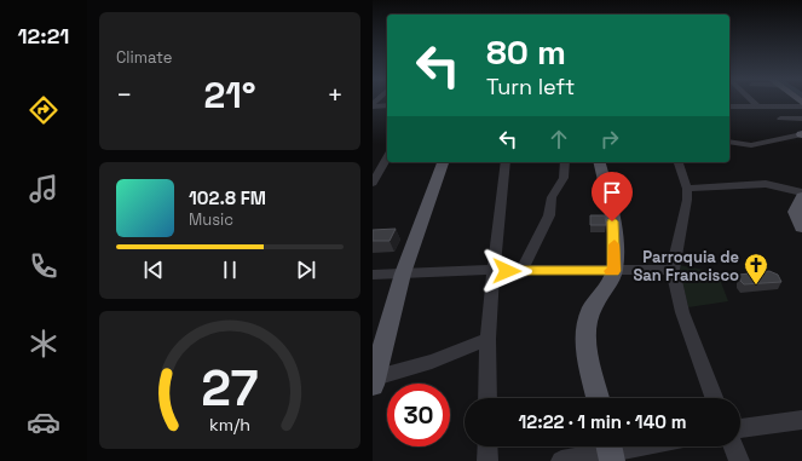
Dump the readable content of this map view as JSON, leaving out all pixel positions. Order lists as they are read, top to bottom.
{
  "places": {
    "church": ["Parroquia de San Francisco"]
  },
  "page": {
    "tabs": "12:21",
    "tile": "Climate",
    "turn": ["80 m", "Turn left"],
    "heat": ["−", "21°", "+"],
    "song": ["102.8 FM", "Music"],
    "limit": "30",
    "trip": "12:22 · 1 min · 140 m",
    "gauge": ["27", "km/h"]
  }
}
